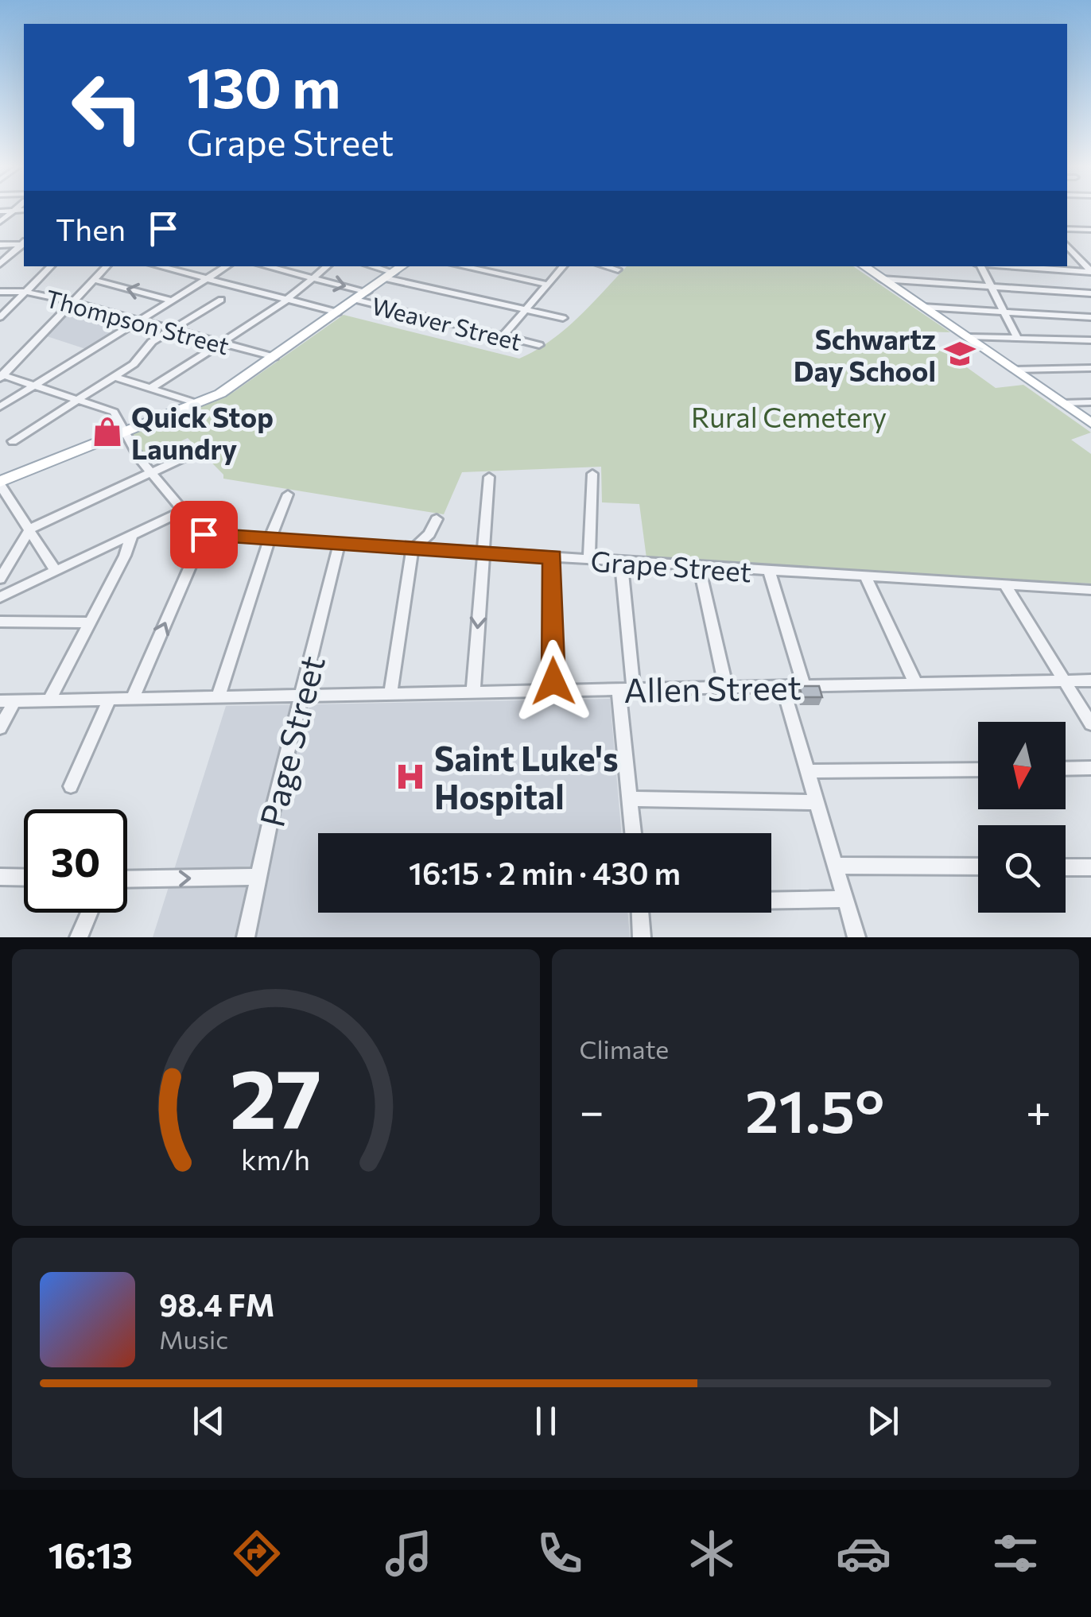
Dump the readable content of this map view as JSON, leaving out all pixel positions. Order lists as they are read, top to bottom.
{
  "streets": {
    "street": [
      "Thompson Street",
      "Weaver Street",
      "Grape Street",
      "Allen Street",
      "Page Street"
    ]
  },
  "crossings": [
    ["Grape Street", "Page Street"],
    ["Allen Street", "Page Street"]
  ],
  "parks": ["Rural Cemetery"],
  "places": {
    "school or university": ["Schwartz Day School"],
    "shop": ["Quick Stop Laundry"],
    "hospital": ["Saint Luke's Hospital"]
  },
  "north": "bottom",
  "page": {
    "turn": ["130 m", "Grape Street"],
    "then": "Then",
    "limit": "30",
    "trip": "16:15 · 2 min · 430 m",
    "tile": "Climate",
    "heat": ["−", "21.5°", "+"],
    "song": ["98.4 FM", "Music"],
    "tabs": "16:13",
    "gauge": ["27", "km/h"]
  }
}
